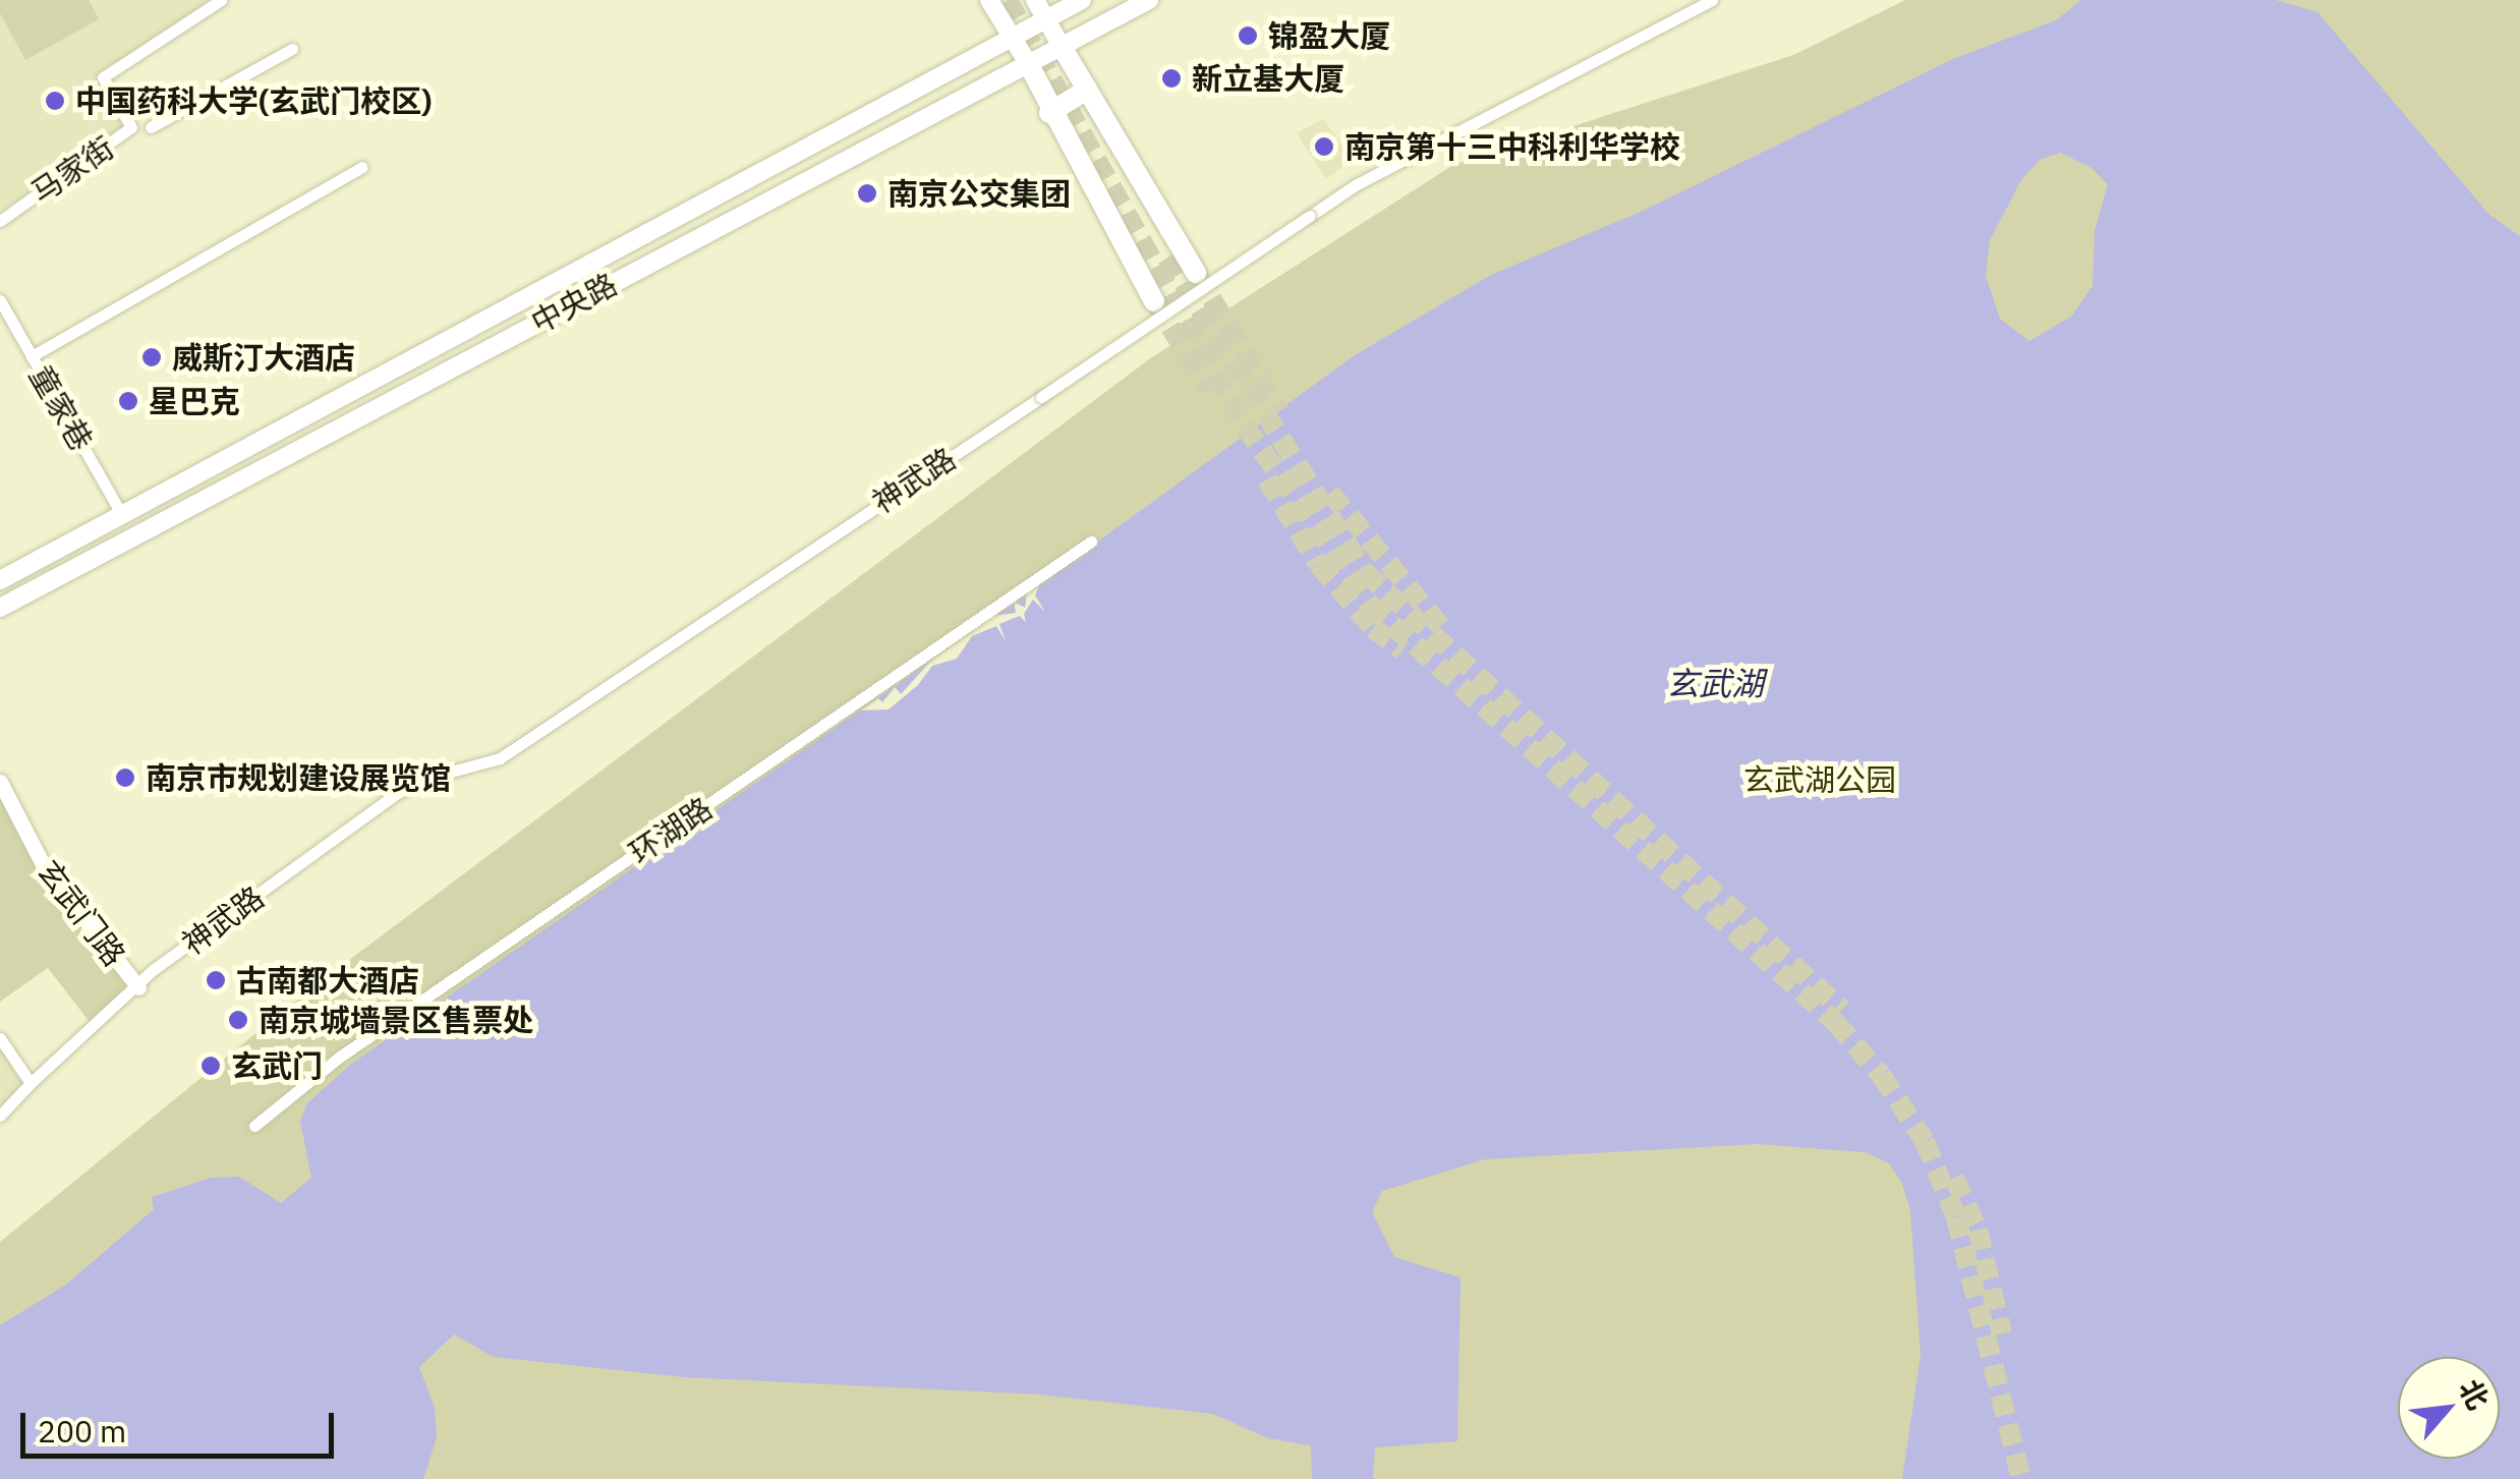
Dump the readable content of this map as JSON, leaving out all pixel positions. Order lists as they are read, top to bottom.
{
  "streets": {
    "main road": ["中央路"],
    "street": [
      "马家街",
      "童家巷",
      "神武路",
      "环湖路",
      "玄武门路"
    ]
  },
  "crossings": [
    ["中央路", "童家巷"],
    ["神武路", "玄武门路"]
  ],
  "water": ["玄武湖"],
  "parks": ["玄武湖公园"],
  "places": [
    "锦盈大厦",
    "新立基大厦",
    "中国药科大学(玄武门校区)",
    "南京第十三中科利华学校",
    "南京公交集团",
    "威斯汀大酒店",
    "星巴克",
    "南京市规划建设展览馆",
    "古南都大酒店",
    "南京城墙景区售票处",
    "玄武门"
  ],
  "scale_bar": "200 m",
  "north": "top right"
}
